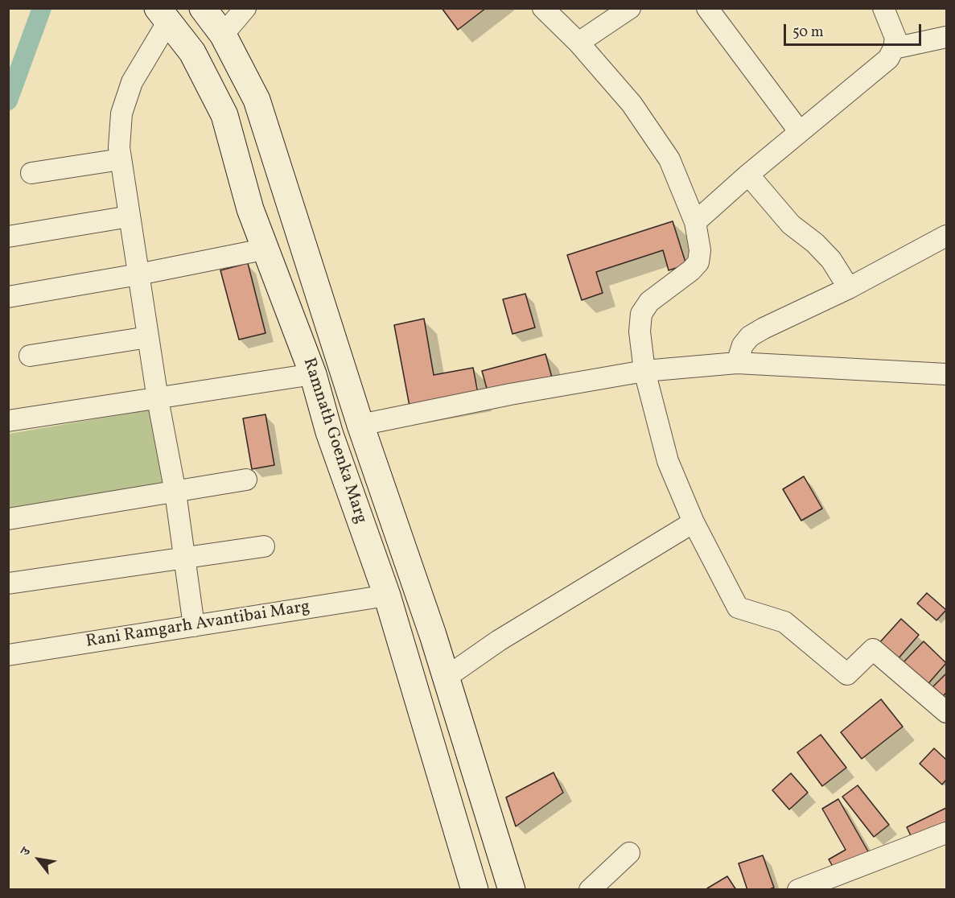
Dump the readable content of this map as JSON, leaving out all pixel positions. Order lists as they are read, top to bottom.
{
  "streets": {
    "street": ["Ramnath Goenka Marg", "Rani Ramgarh Avantibai Marg"]
  },
  "crossings": [
    ["Ramnath Goenka Marg", "Rani Ramgarh Avantibai Marg"]
  ],
  "scale_bar": "50 m",
  "north": "top left"
}
